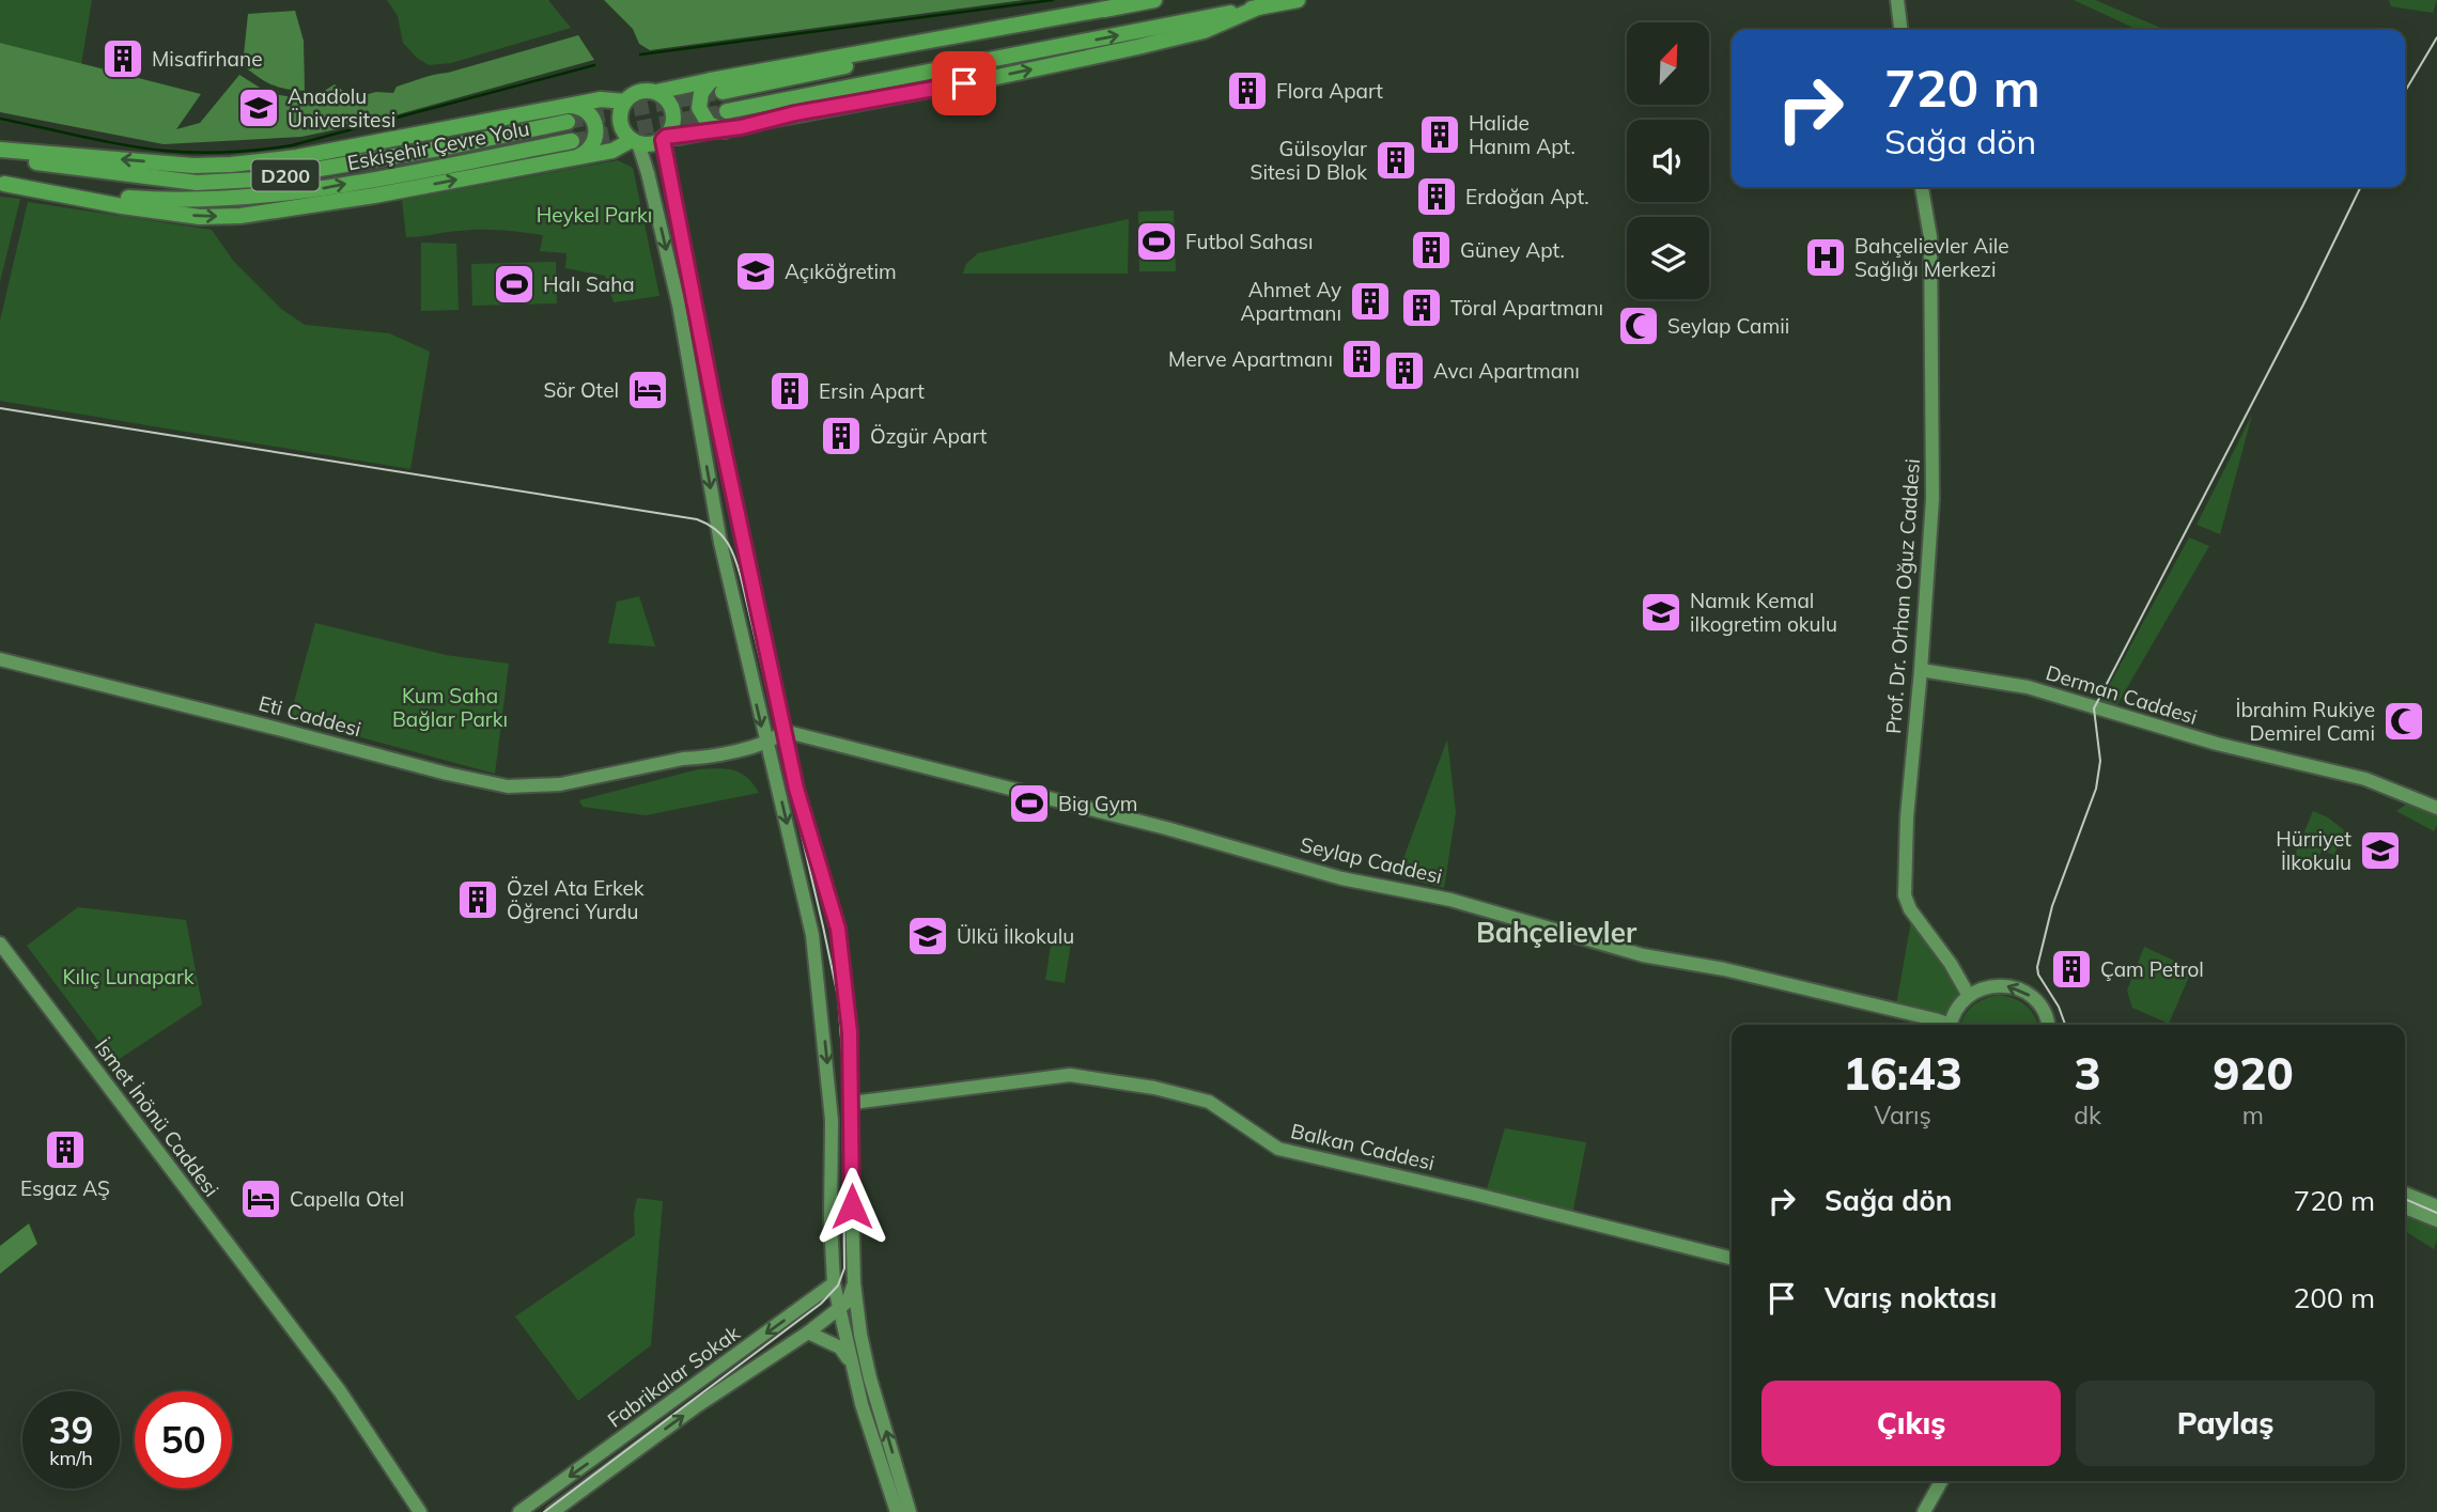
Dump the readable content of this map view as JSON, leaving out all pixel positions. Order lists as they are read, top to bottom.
{
  "streets": {
    "highway": ["Eskişehir Çevre Yolu", "D200"],
    "main road": [
      "Prof. Dr. Orhan Oğuz Caddesi",
      "Derman Caddesi",
      "Eti Caddesi",
      "Seylap Caddesi",
      "İsmet İnönü Caddesi",
      "Balkan Caddesi",
      "Fabrikalar Sokak"
    ]
  },
  "crossings": [
    ["Prof. Dr. Orhan Oğuz Caddesi", "Derman Caddesi"],
    ["Eti Caddesi", "Seylap Caddesi"]
  ],
  "districts": ["Bahçelievler"],
  "parks": ["Heykel Parkı", "Kum Saha Bağlar Parkı", "Kılıç Lunapark"],
  "places": {
    "building": [
      "Misafirhane",
      "Flora Apart",
      "Halide Hanım Apt.",
      "Gülsoylar Sitesi D Blok",
      "Erdoğan Apt.",
      "Güney Apt.",
      "Ahmet Ay Apartmanı",
      "Töral Apartmanı",
      "Merve Apartmanı",
      "Avcı Apartmanı",
      "Ersin Apart",
      "Özgür Apart",
      "Özel Ata Erkek Öğrenci Yurdu",
      "Çam Petrol",
      "Esgaz AŞ"
    ],
    "school or university": [
      "Anadolu Üniversitesi",
      "Açıköğretim",
      "Namık Kemal ilkogretim okulu",
      "Hürriyet İlkokulu",
      "Ülkü İlkokulu"
    ],
    "sports": ["Futbol Sahası", "Halı Saha", "Big Gym"],
    "hospital": ["Bahçelievler Aile Sağlığı Merkezi"],
    "mosque": ["Seylap Camii", "İbrahim Rukiye Demirel Cami"],
    "hotel": ["Sör Otel", "Capella Otel"]
  },
  "north": "top right",
  "page": {
    "turn": ["720 m", "Sağa dön"],
    "eta": [
      "16:43",
      "Varış",
      "3",
      "dk",
      "920",
      "m"
    ],
    "list": [
      {
        "name": "Sağa dön",
        "value": "720 m"
      },
      {
        "name": "Varış noktası",
        "value": "200 m"
      }
    ],
    "buttons": ["Çıkış", "Paylaş"],
    "speed": "39 km/h",
    "limit": "50"
  }
}
